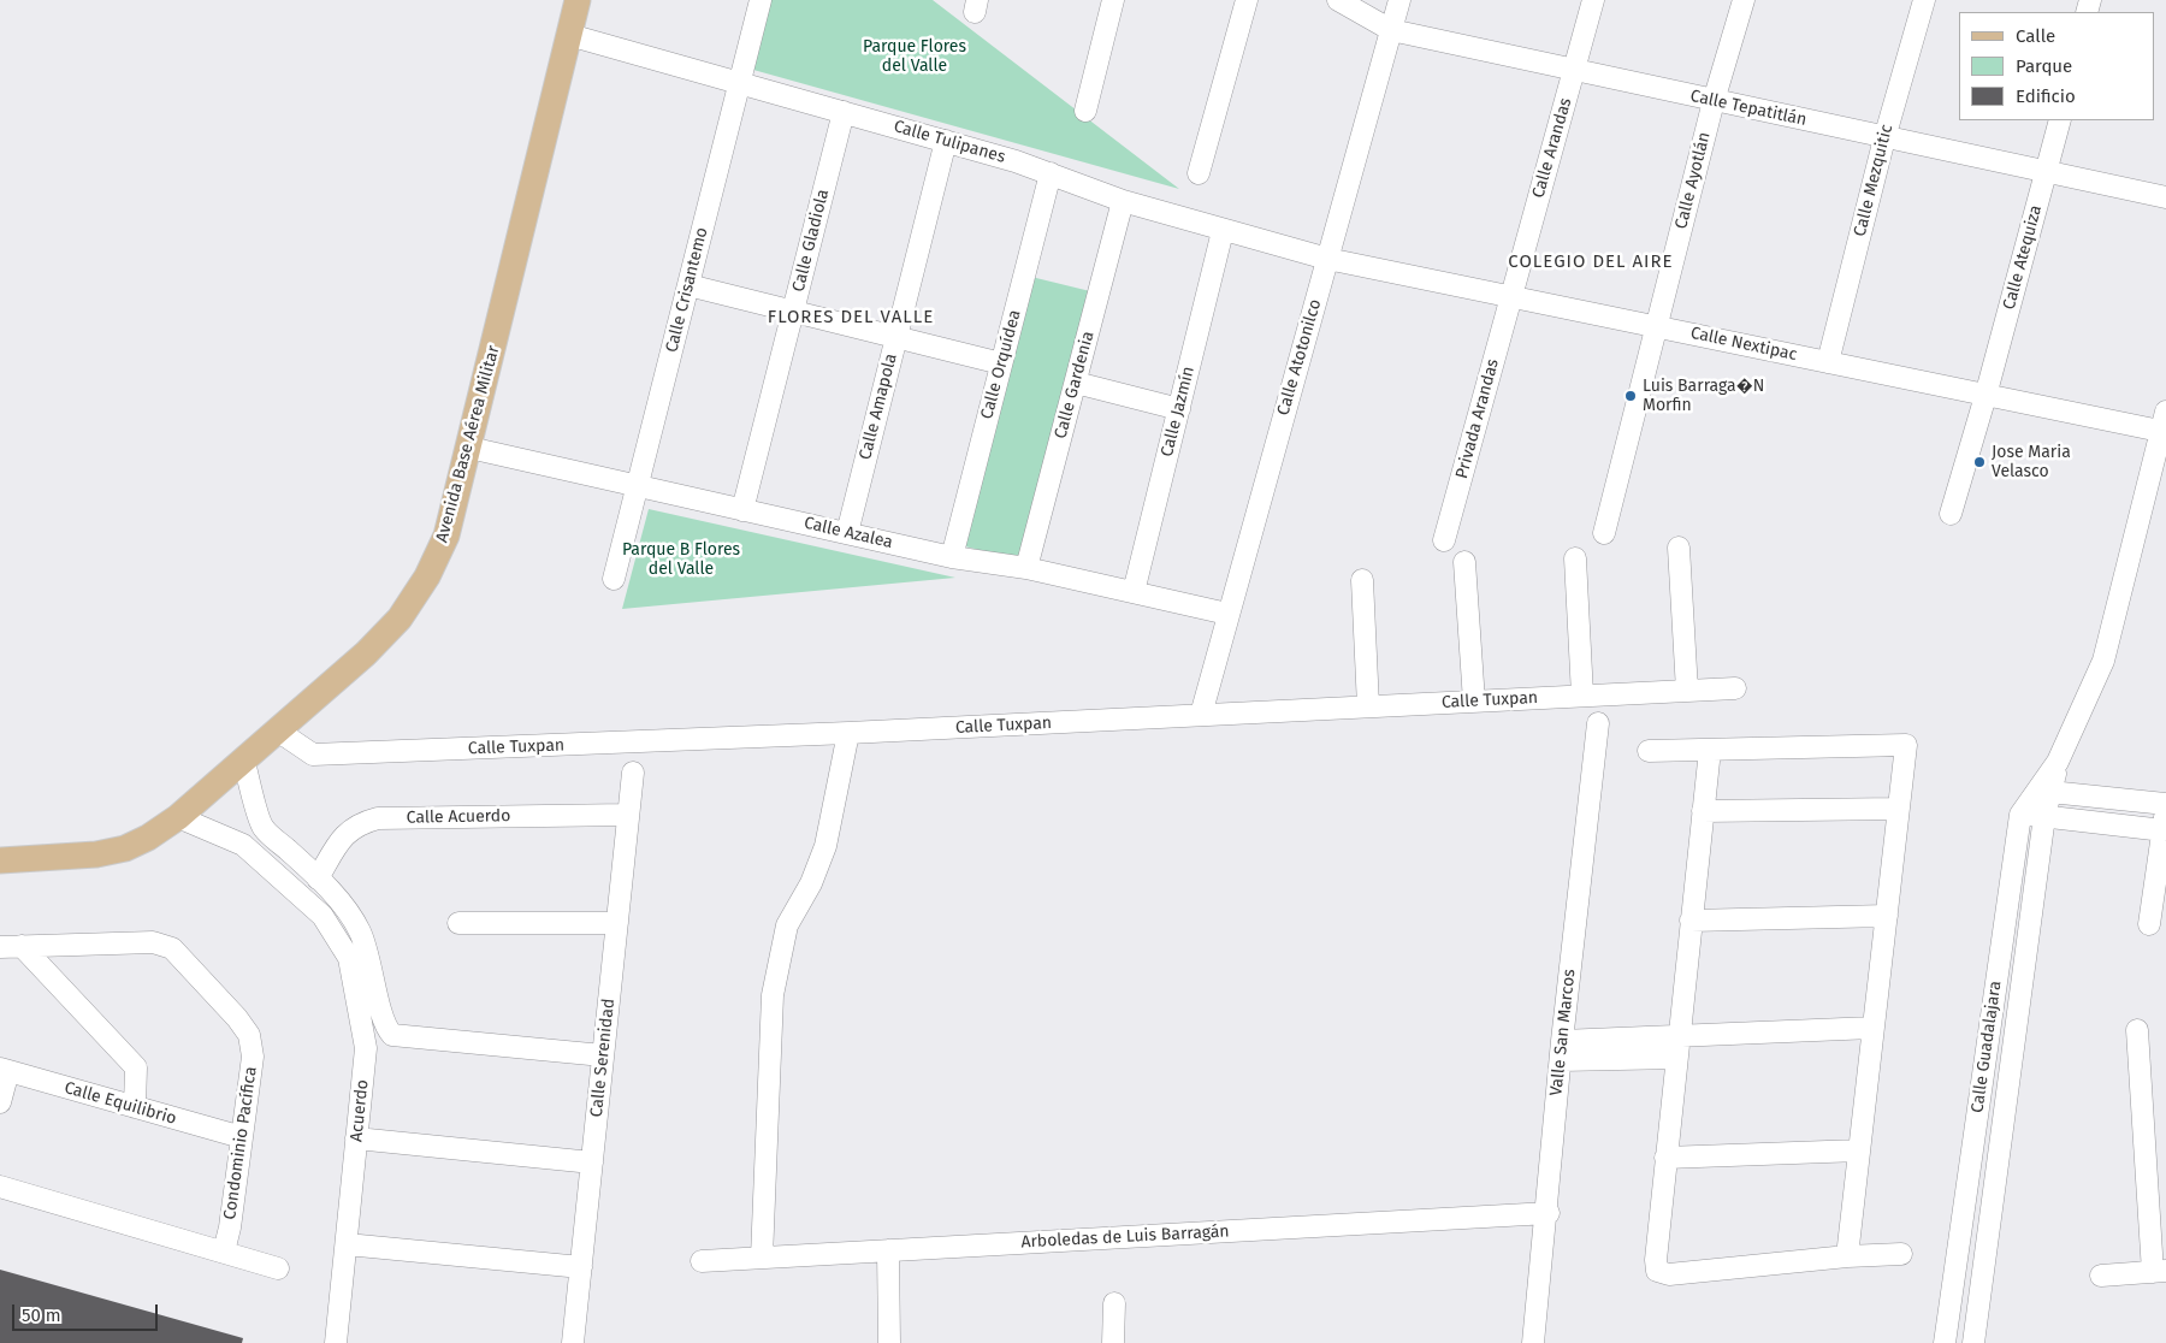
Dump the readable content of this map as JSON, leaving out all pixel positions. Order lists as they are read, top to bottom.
{
  "streets": {
    "main road": ["Avenida Base Aérea Militar"],
    "street": [
      "Calle Tepatitlán",
      "Calle Tulipanes",
      "Calle Arandas",
      "Calle Ayotlán",
      "Calle Mezquitic",
      "Calle Gladiola",
      "Calle Atequiza",
      "Calle Crisantemo",
      "Calle Nextipac",
      "Calle Atotonilco",
      "Calle Orquídea",
      "Calle Gardenia",
      "Calle Amapola",
      "Calle Jazmín",
      "Privada Arandas",
      "Calle Azalea",
      "Calle Tuxpan",
      "Calle Acuerdo",
      "Valle San Marcos",
      "Calle Guadalajara",
      "Calle Serenidad",
      "Calle Equilibrio",
      "Acuerdo",
      "Condominio Pacífica",
      "Arboledas de Luis Barragán"
    ]
  },
  "crossings": [
    ["Calle Tepatitlán", "Calle Arandas"],
    ["Calle Tepatitlán", "Calle Ayotlán"],
    ["Calle Tepatitlán", "Calle Mezquitic"],
    ["Calle Tepatitlán", "Calle Atequiza"],
    ["Calle Tepatitlán", "Calle Atotonilco"],
    ["Calle Tulipanes", "Calle Gladiola"],
    ["Calle Tulipanes", "Calle Crisantemo"],
    ["Calle Tulipanes", "Calle Nextipac"],
    ["Calle Tulipanes", "Calle Atotonilco"],
    ["Calle Tulipanes", "Calle Orquídea"],
    ["Calle Tulipanes", "Calle Gardenia"],
    ["Calle Tulipanes", "Calle Amapola"],
    ["Calle Tulipanes", "Calle Jazmín"],
    ["Calle Tulipanes", "Avenida Base Aérea Militar"],
    ["Calle Arandas", "Calle Nextipac"],
    ["Calle Arandas", "Privada Arandas"],
    ["Calle Ayotlán", "Calle Nextipac"],
    ["Calle Mezquitic", "Calle Nextipac"],
    ["Calle Gladiola", "Calle Azalea"],
    ["Calle Atequiza", "Calle Nextipac"],
    ["Calle Crisantemo", "Calle Azalea"],
    ["Calle Nextipac", "Calle Atotonilco"],
    ["Calle Nextipac", "Privada Arandas"],
    ["Calle Nextipac", "Calle Guadalajara"],
    ["Calle Atotonilco", "Calle Azalea"],
    ["Calle Atotonilco", "Calle Tuxpan"],
    ["Calle Orquídea", "Calle Azalea"],
    ["Calle Gardenia", "Calle Azalea"],
    ["Calle Amapola", "Calle Azalea"],
    ["Calle Jazmín", "Calle Azalea"],
    ["Avenida Base Aérea Militar", "Calle Azalea"],
    ["Avenida Base Aérea Militar", "Calle Tuxpan"],
    ["Avenida Base Aérea Militar", "Acuerdo"],
    ["Calle Acuerdo", "Calle Serenidad"],
    ["Valle San Marcos", "Arboledas de Luis Barragán"],
    ["Calle Equilibrio", "Condominio Pacífica"]
  ],
  "districts": ["COLEGIO DEL AIRE", "FLORES DEL VALLE"],
  "parks": ["Parque Flores del Valle", "Parque B Flores del Valle"],
  "places": ["Luis Barraga�N Morfin", "Jose Maria Velasco"],
  "legend": ["Calle", "Parque", "Edificio"],
  "scale_bar": "50 m"
}
